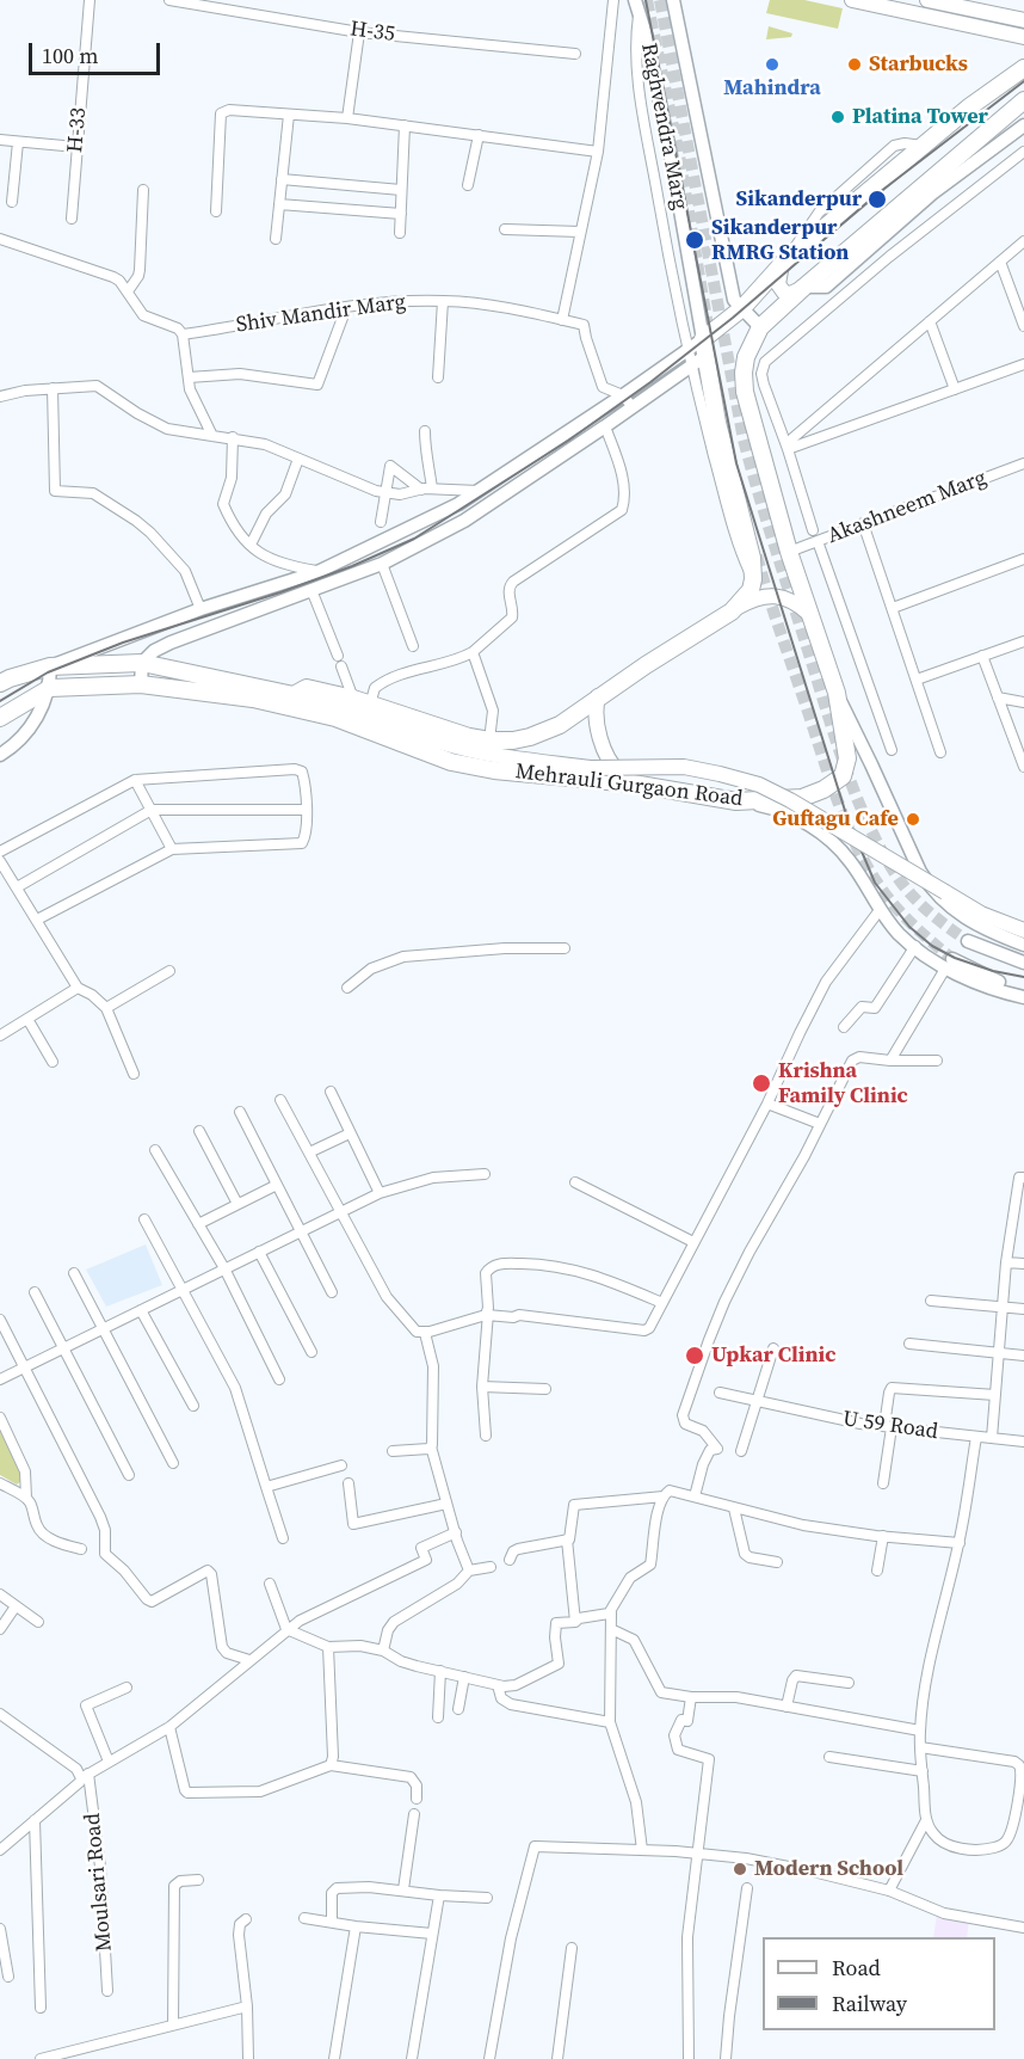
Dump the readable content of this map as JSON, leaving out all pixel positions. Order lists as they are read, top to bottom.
{
  "streets": {
    "highway": ["Mehrauli Gurgaon Road"],
    "street": [
      "H-35",
      "Raghvendra Marg",
      "H-33",
      "Shiv Mandir Marg",
      "Akashneem Marg",
      "U 59 Road",
      "Moulsari Road"
    ]
  },
  "crossings": [
    ["Raghvendra Marg", "Mehrauli Gurgaon Road"],
    ["Akashneem Marg", "Mehrauli Gurgaon Road"]
  ],
  "places": [
    "Mahindra",
    "Starbucks",
    "Platina Tower",
    "Sikanderpur",
    "Sikanderpur RMRG Station",
    "Guftagu Cafe",
    "Krishna Family Clinic",
    "Upkar Clinic",
    "Modern School"
  ],
  "legend": ["Road", "Railway"],
  "scale_bar": "100 m"
}
